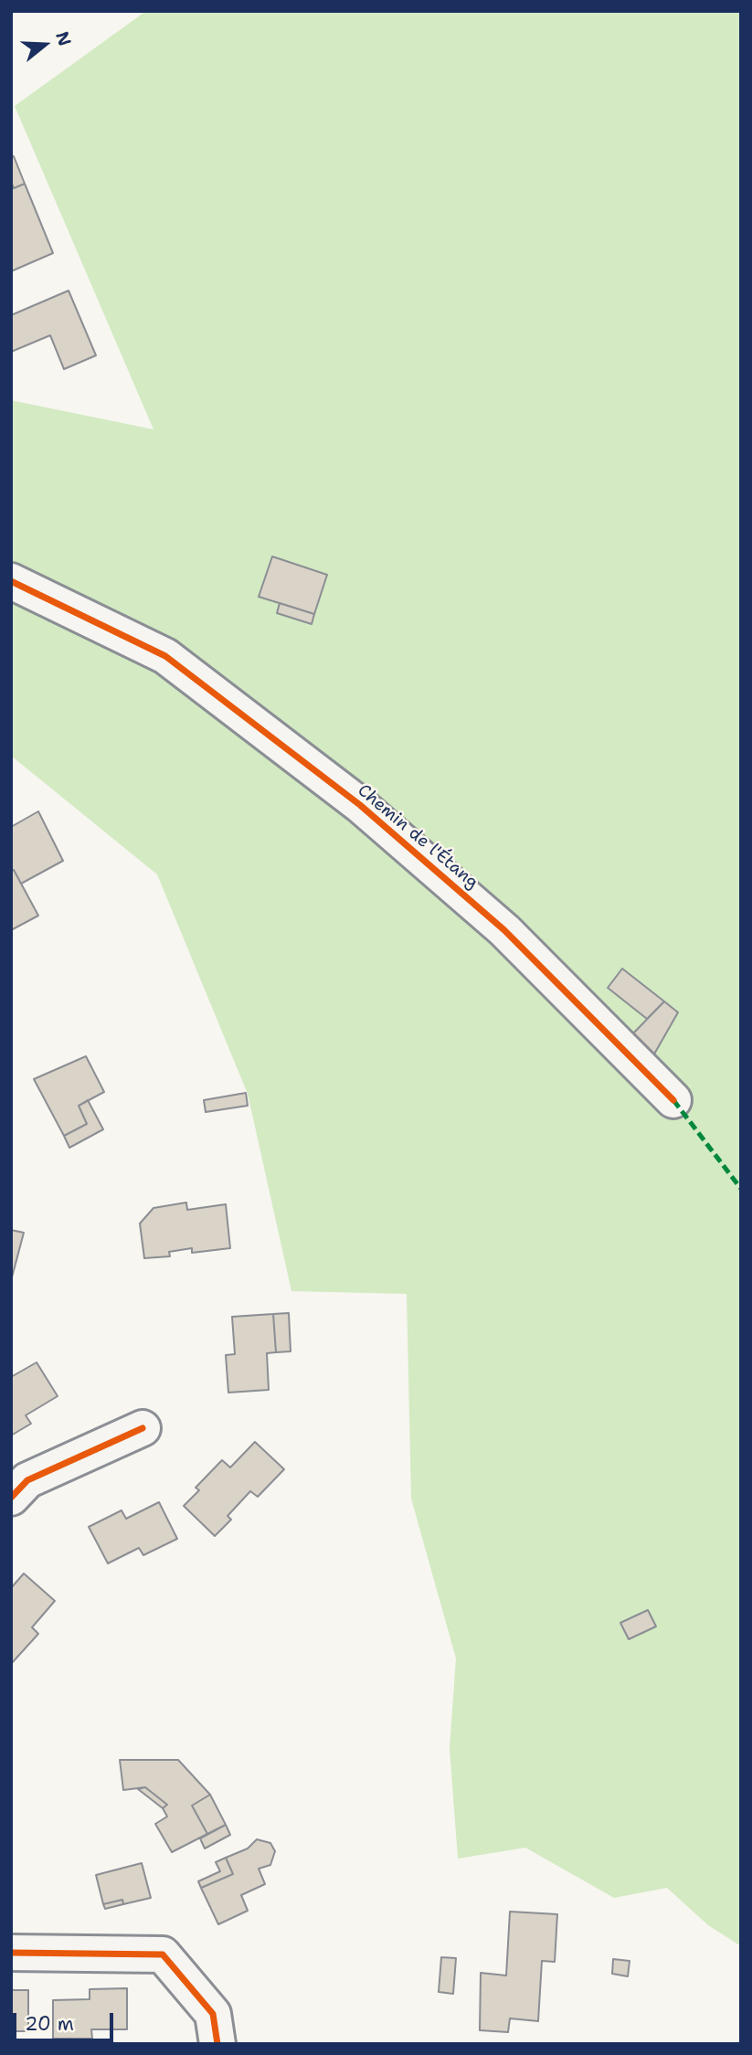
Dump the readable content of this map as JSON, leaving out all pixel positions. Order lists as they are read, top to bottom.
{
  "streets": {
    "street": ["Chemin de l'Étang"]
  },
  "scale_bar": "20 m",
  "north": "right"
}
